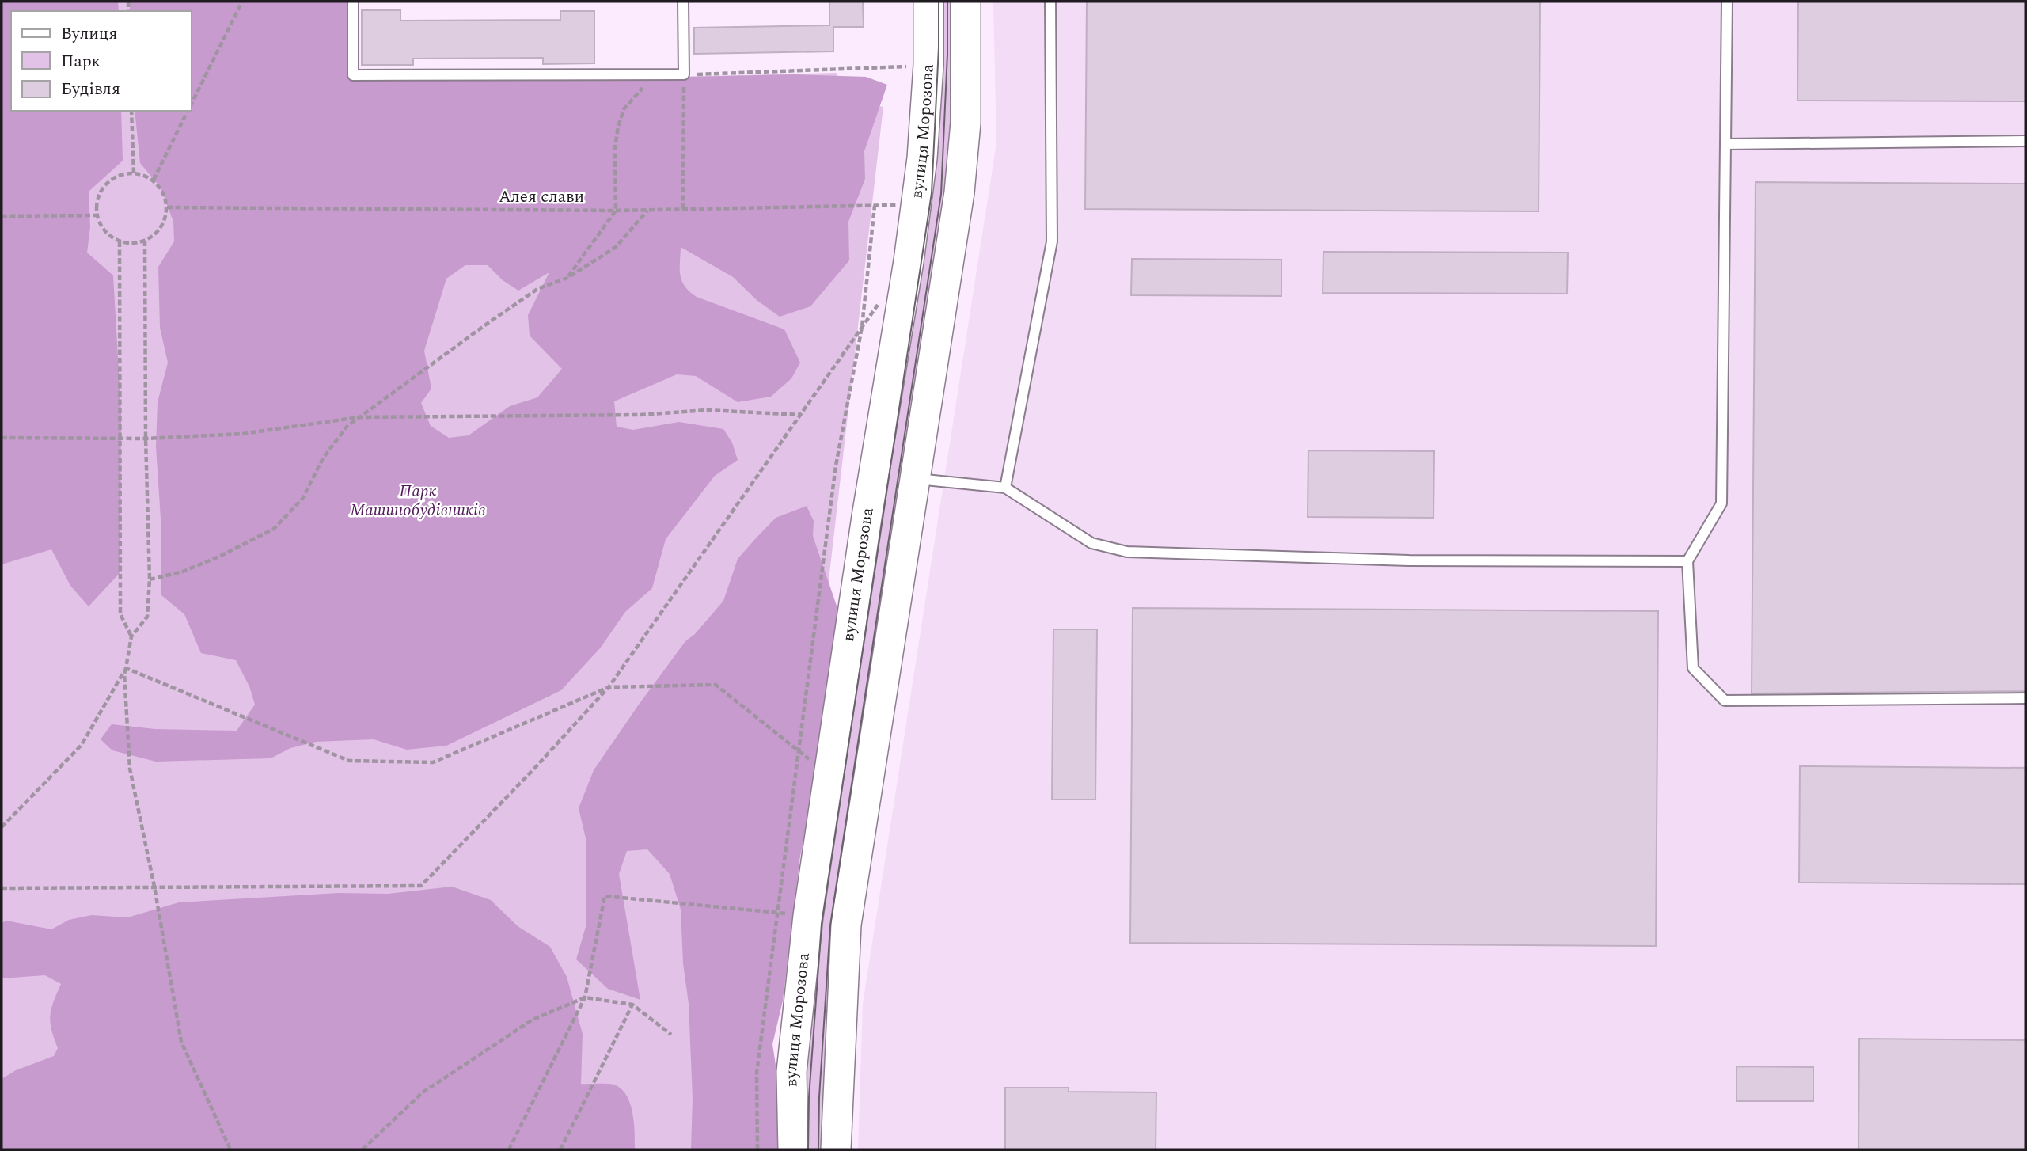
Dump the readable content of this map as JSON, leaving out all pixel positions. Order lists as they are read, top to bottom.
{
  "streets": {
    "main road": ["вулиця Морозова"],
    "path": ["Алея слави"]
  },
  "crossings": [
    ["вулиця Морозова", "Алея слави"]
  ],
  "parks": ["Парк Машинобудівників"],
  "legend": ["Вулиця", "Парк", "Будівля"]
}
